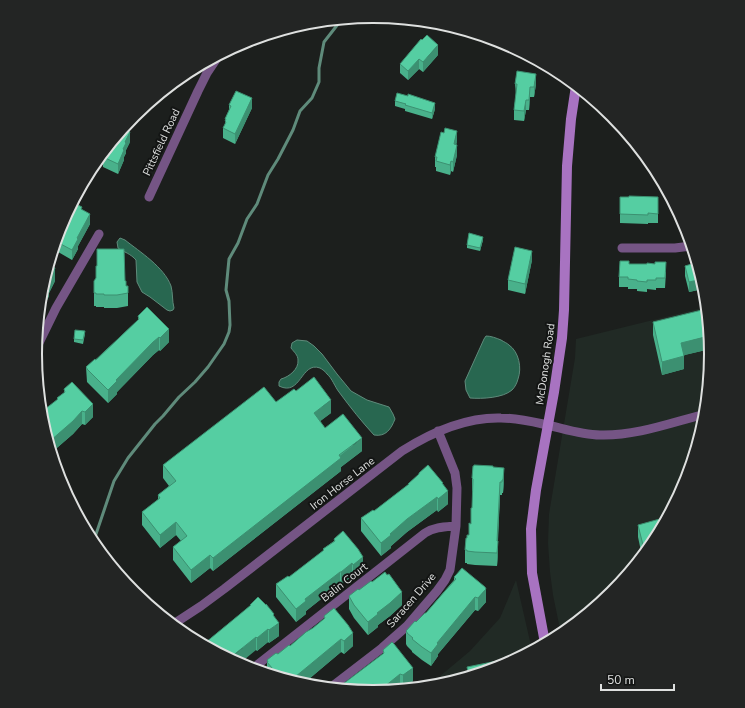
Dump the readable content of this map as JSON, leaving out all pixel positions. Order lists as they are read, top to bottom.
{
  "streets": {
    "main road": ["McDonogh Road"],
    "street": [
      "Pittsfield Road",
      "Iron Horse Lane",
      "Balin Court",
      "Saracen Drive"
    ]
  },
  "crossings": [
    ["McDonogh Road", "Iron Horse Lane"],
    ["Iron Horse Lane", "Saracen Drive"],
    ["Balin Court", "Saracen Drive"]
  ],
  "scale_bar": "50 m"
}
